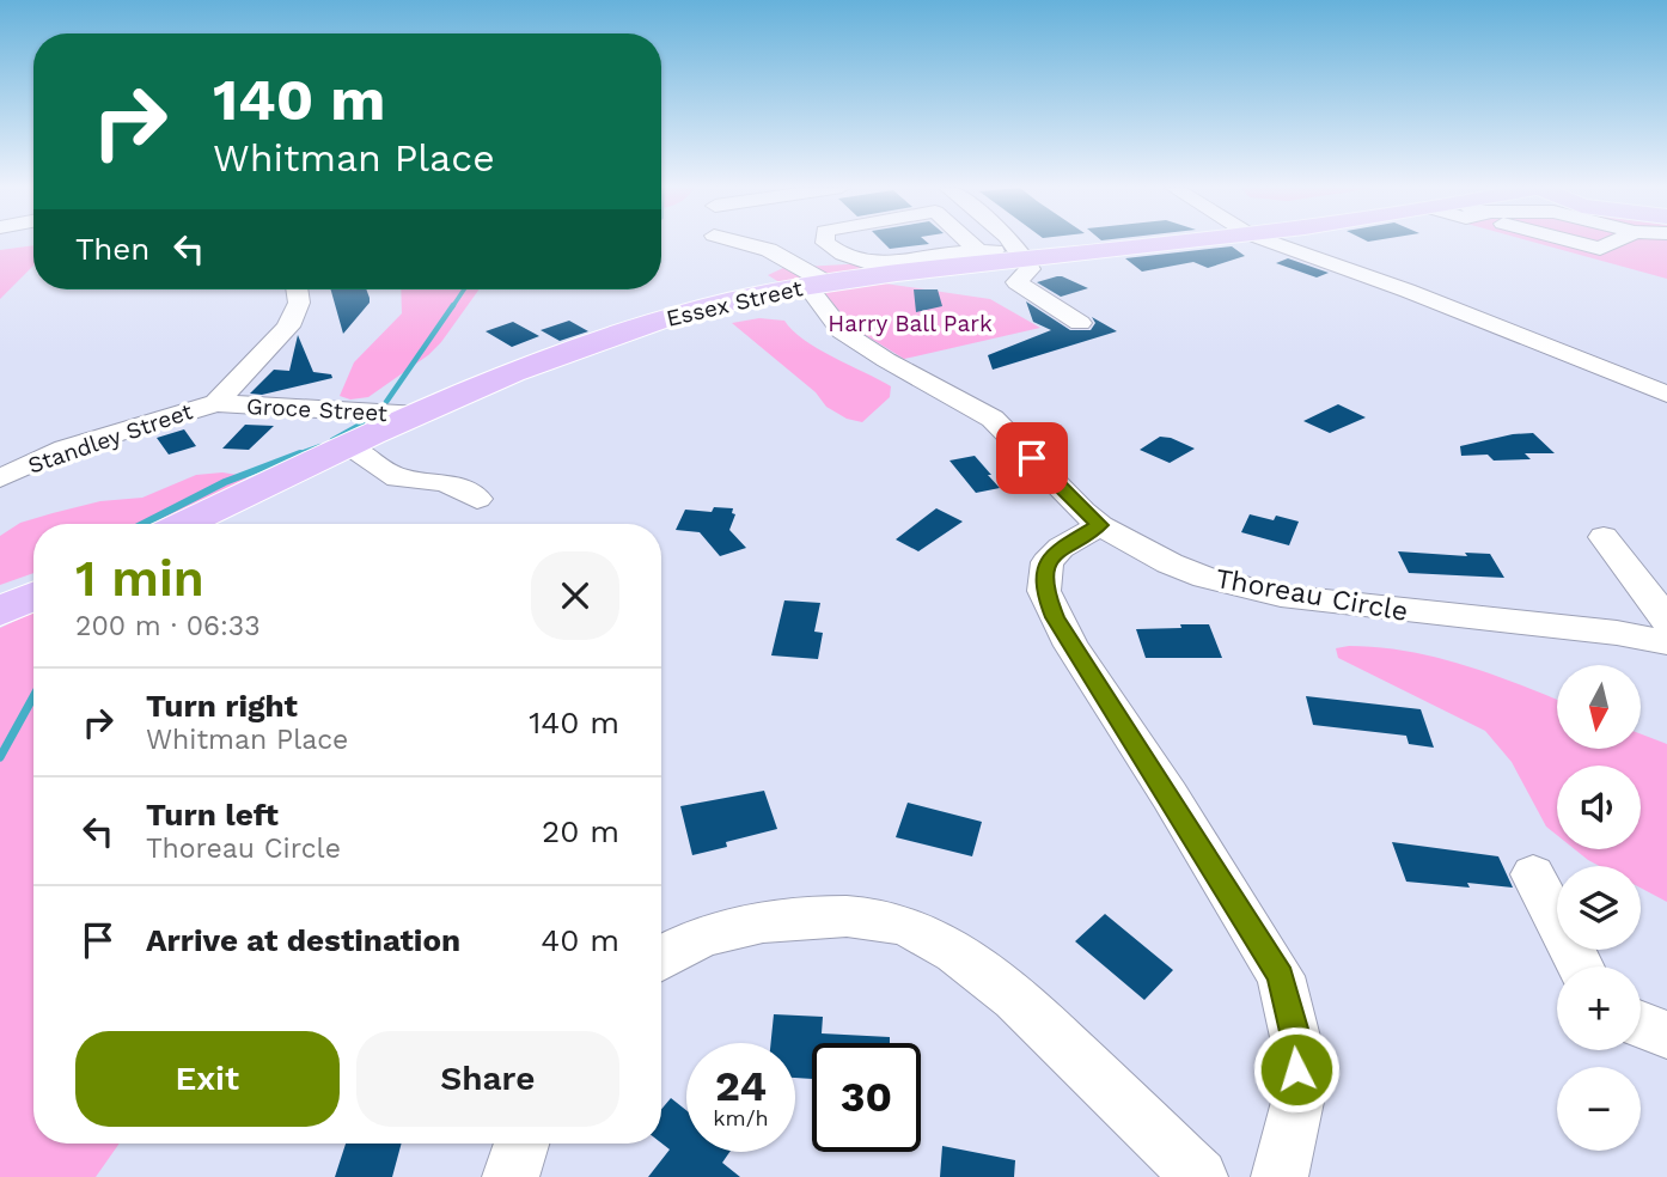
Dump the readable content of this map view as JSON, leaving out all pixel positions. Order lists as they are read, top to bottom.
{
  "streets": {
    "main road": ["Essex Street"],
    "street": ["Groce Street", "Standley Street", "Thoreau Circle"]
  },
  "crossings": [
    ["Essex Street", "Groce Street"],
    ["Essex Street", "Thoreau Circle"],
    ["Groce Street", "Standley Street"]
  ],
  "parks": ["Harry Ball Park"],
  "north": "bottom",
  "page": {
    "turn": ["140 m", "Whitman Place"],
    "then": "Then",
    "heading": ["1 min", "200 m · 06:33"],
    "map_buttons": ["+", "−"],
    "list": [
      {
        "name": "Turn right",
        "note": "Whitman Place",
        "value": "140 m"
      },
      {
        "name": "Turn left",
        "note": "Thoreau Circle",
        "value": "20 m"
      },
      {
        "name": "Arrive at destination",
        "value": "40 m"
      }
    ],
    "buttons": ["Exit", "Share"],
    "speed": "24 km/h",
    "limit": "30"
  }
}
